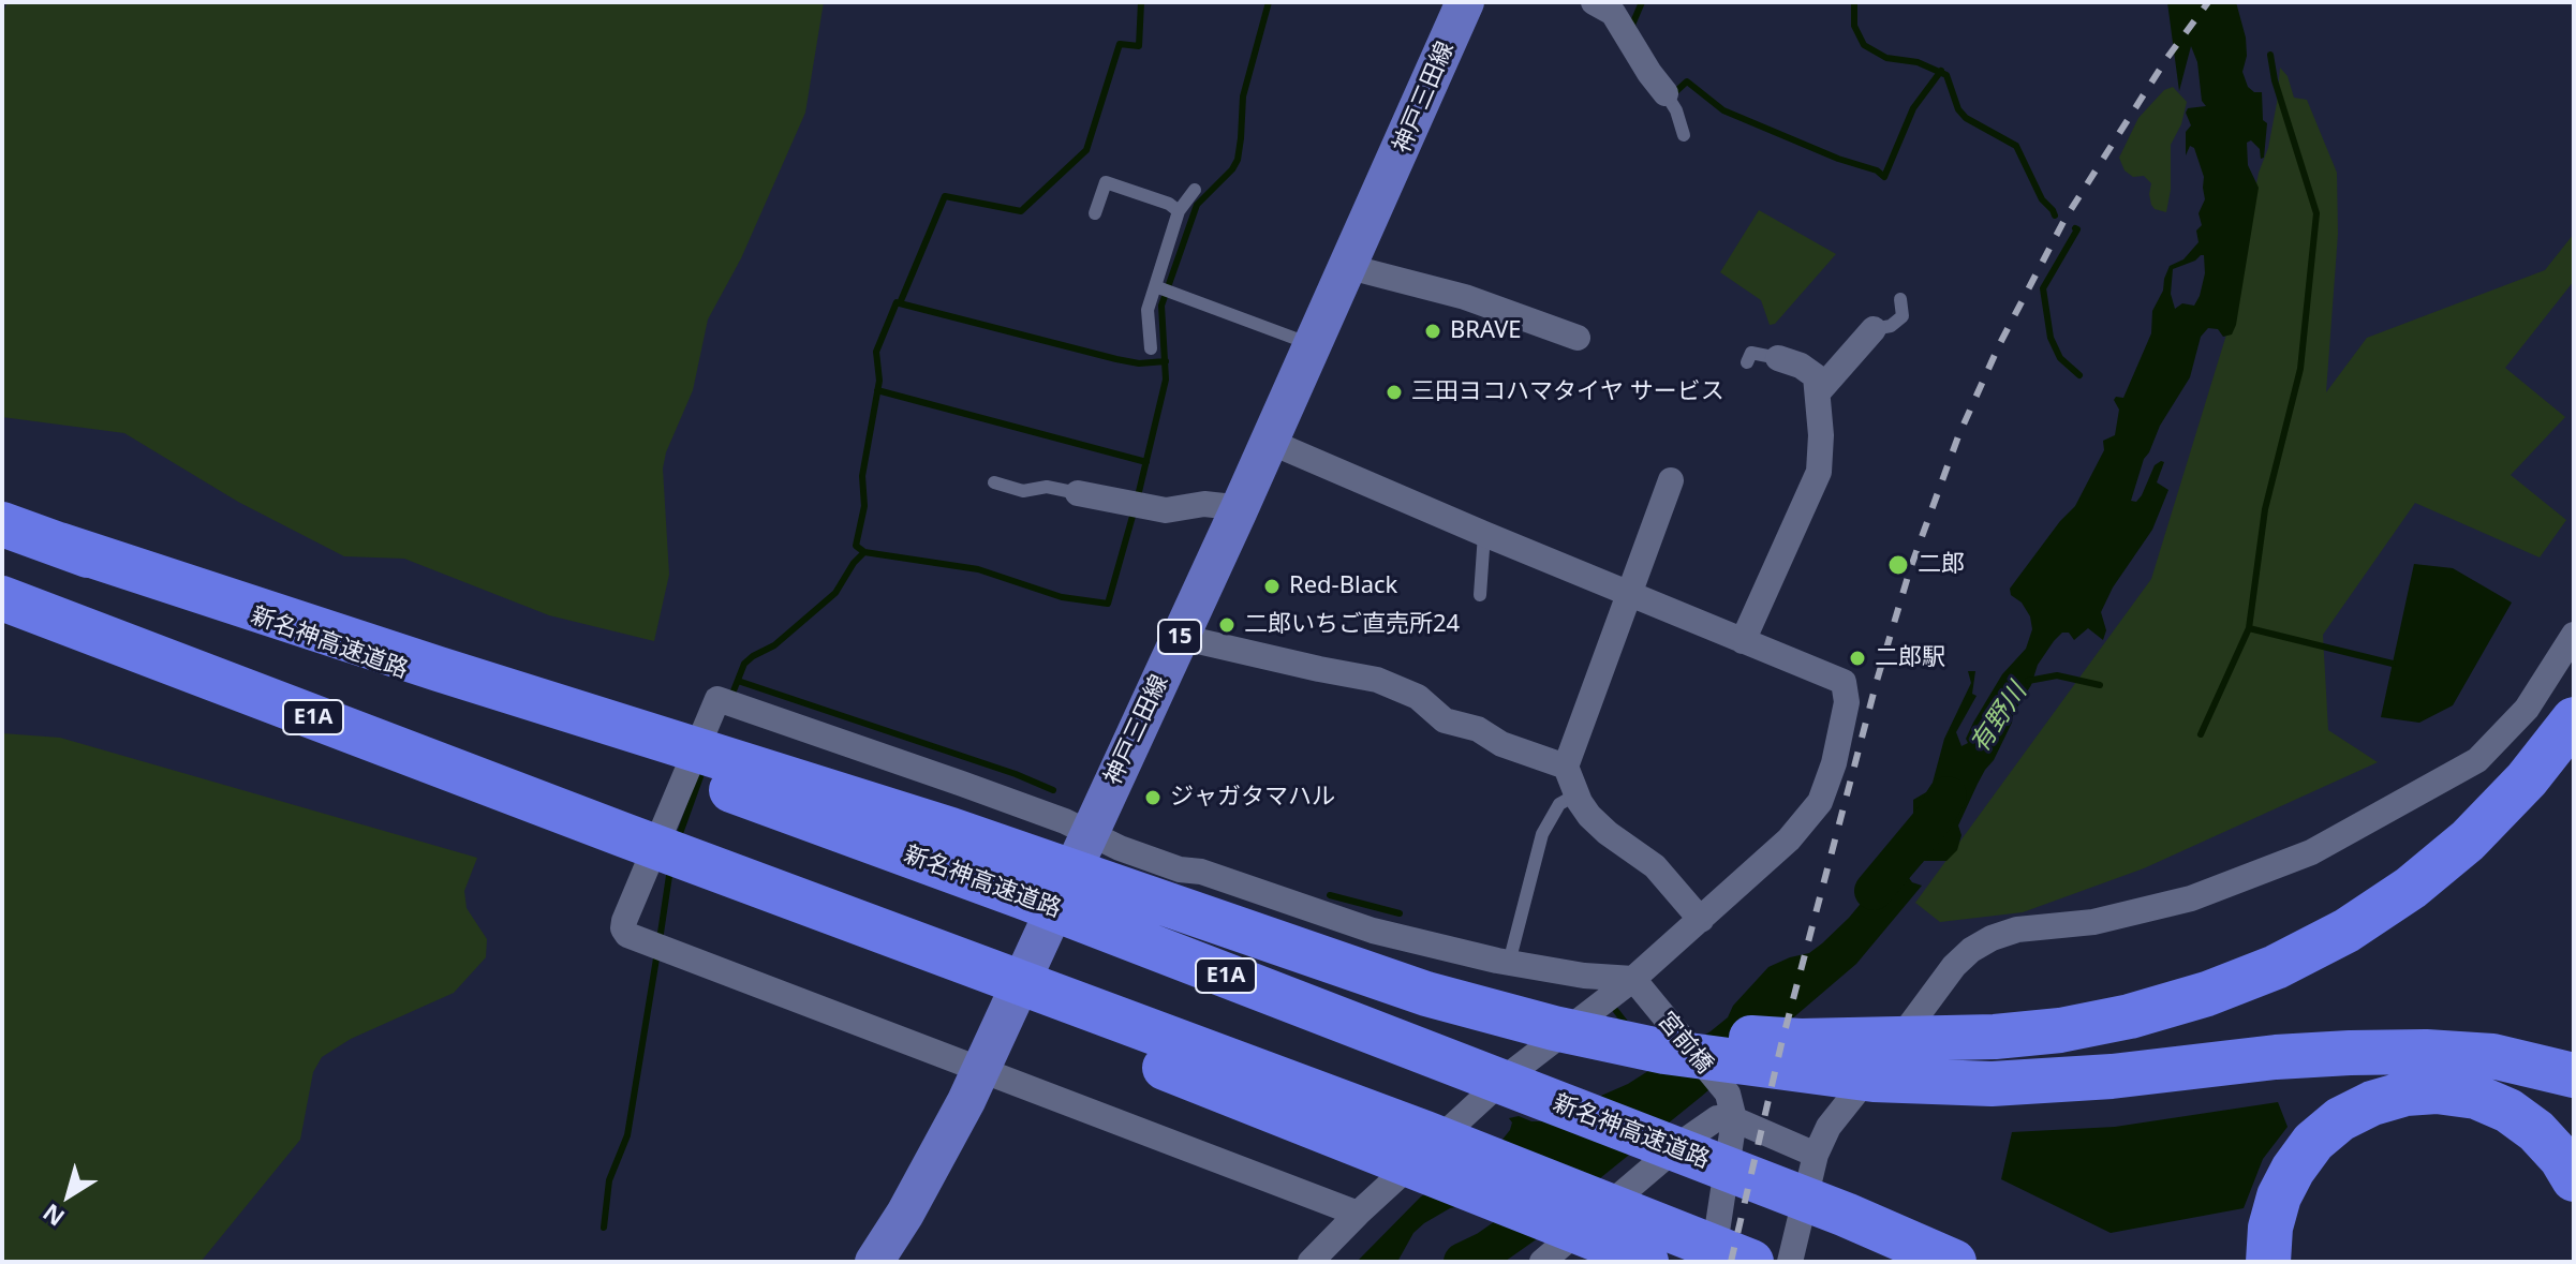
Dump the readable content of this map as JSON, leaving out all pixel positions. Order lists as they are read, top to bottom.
{
  "streets": {
    "highway": ["新名神高速道路", "E1A"],
    "main road": ["神戸三田線", "15"],
    "street": ["宮前橋"]
  },
  "water": ["有野川"],
  "places": [
    "BRAVE",
    "三田ヨコハマタイヤ サービス",
    "二郎",
    "Red-Black",
    "二郎いちご直売所24",
    "二郎駅",
    "ジャガタマハル"
  ],
  "north": "bottom left"
}
